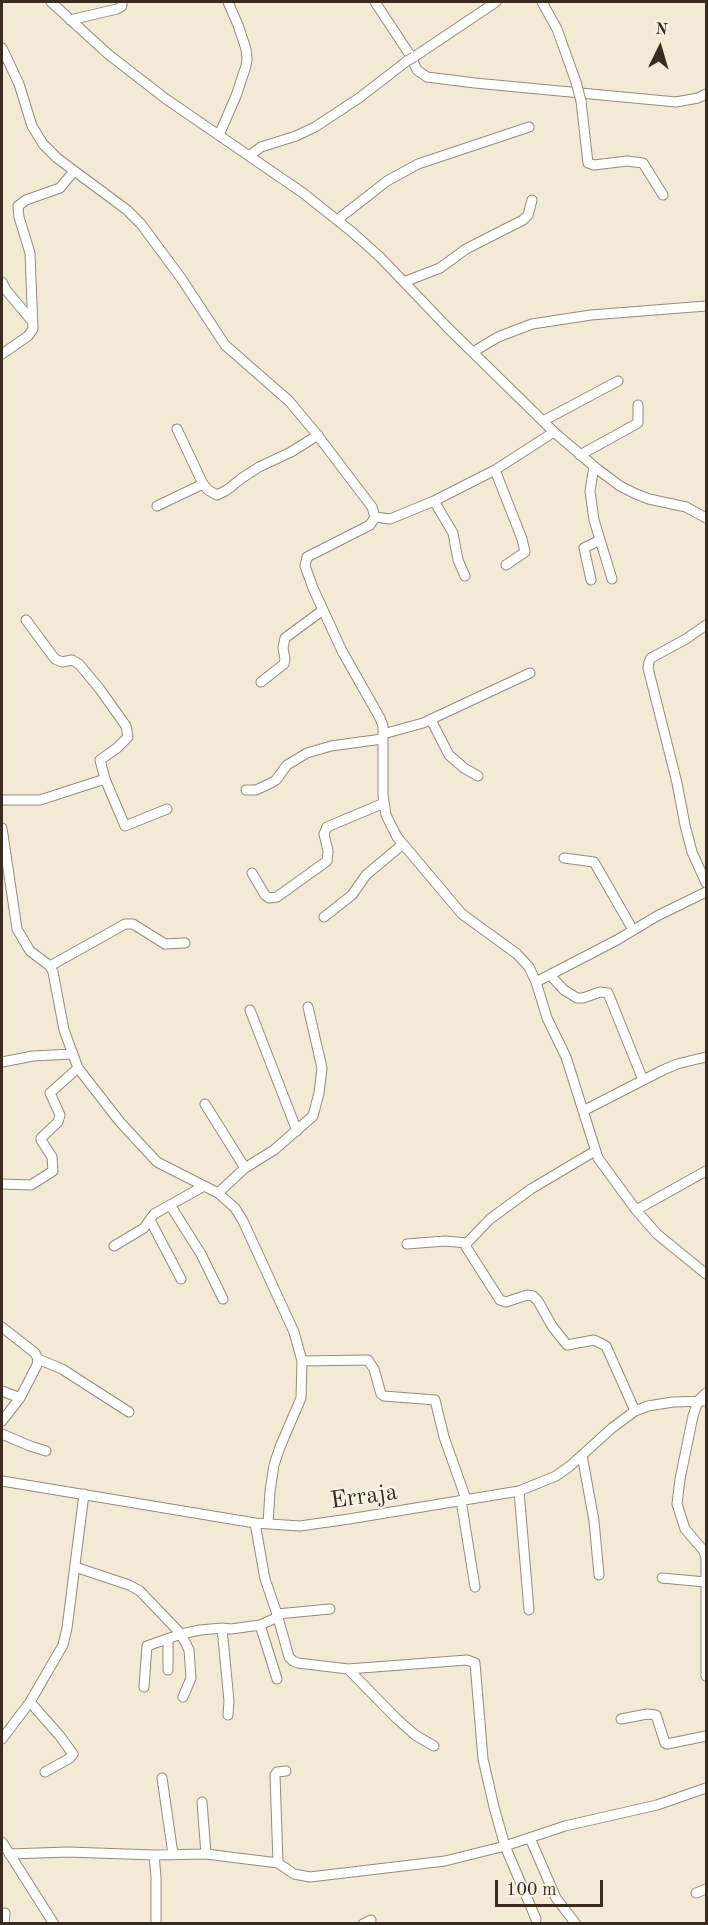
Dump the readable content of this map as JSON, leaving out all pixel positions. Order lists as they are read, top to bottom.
{
  "streets": {
    "street": ["Erraja"]
  },
  "scale_bar": "100 m",
  "north": "top"
}
